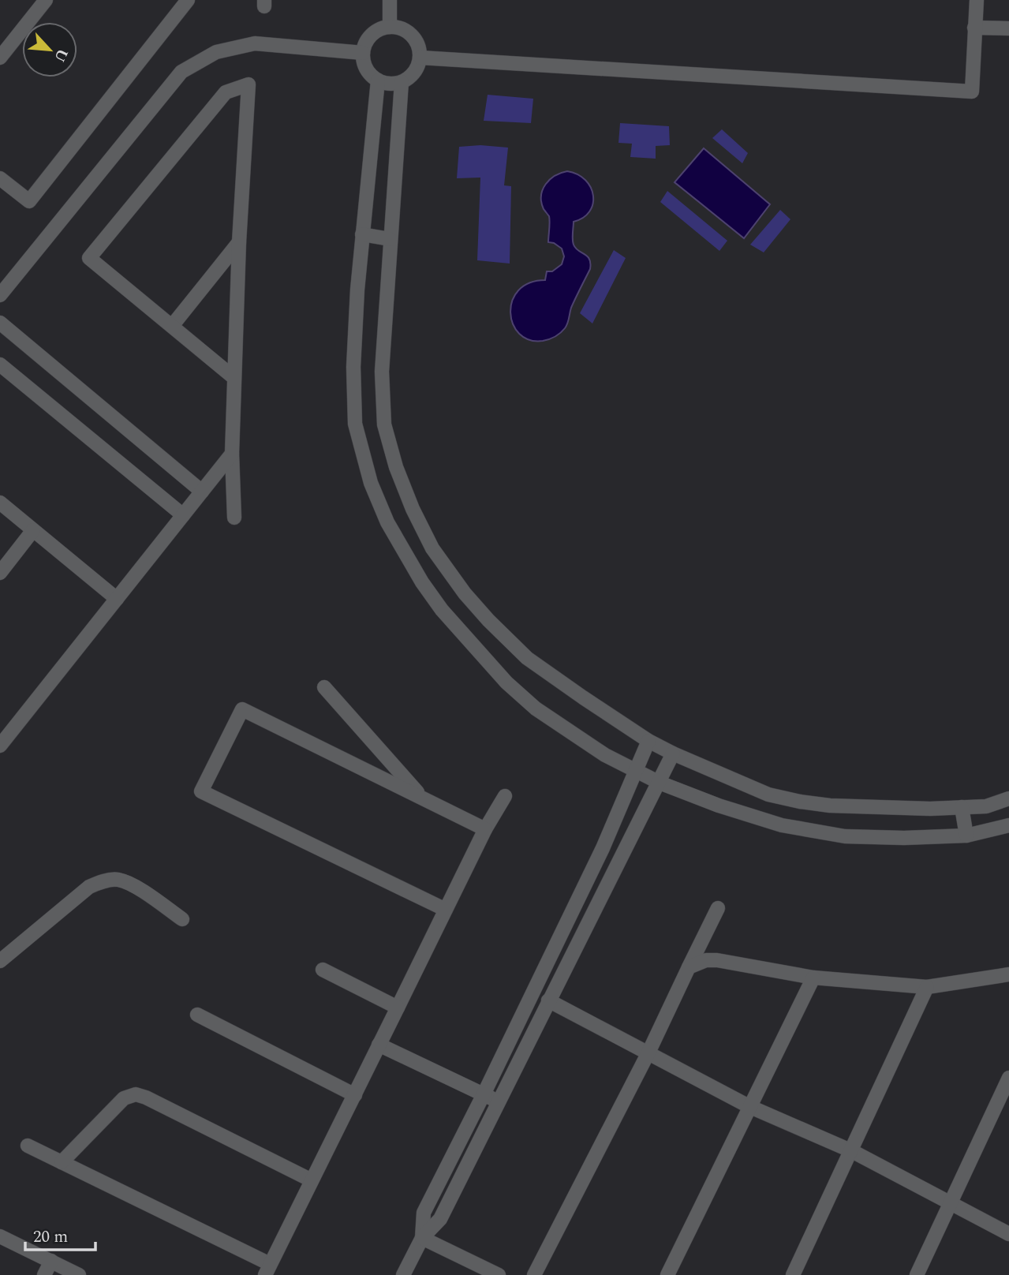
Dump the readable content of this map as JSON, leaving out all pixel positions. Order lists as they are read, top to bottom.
{
  "scale_bar": "20 m",
  "north": "bottom right"
}
